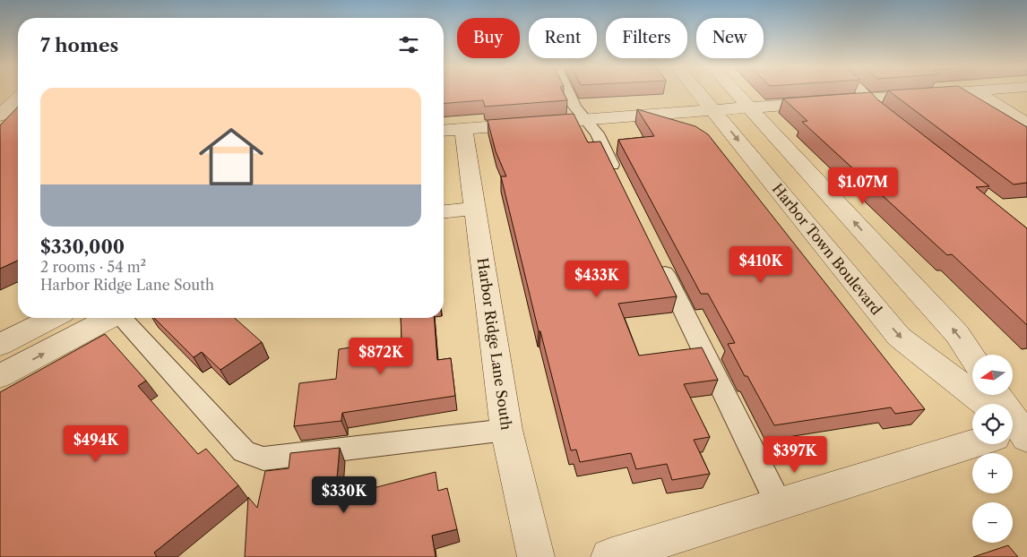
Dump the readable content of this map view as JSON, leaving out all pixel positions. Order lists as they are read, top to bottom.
{
  "streets": {
    "street": ["Harbor Town Boulevard", "Harbor Ridge Lane South"]
  },
  "north": "left",
  "page": {
    "chip": [
      "Buy",
      "Rent",
      "Filters",
      "New"
    ],
    "heading": "7 homes",
    "list": [
      {
        "name": "$330,000",
        "note": "2 rooms · 54 m² · Harbor Ridge Lane South"
      }
    ],
    "price": [
      "$1.07M",
      "$410K",
      "$433K",
      "$872K",
      "$494K",
      "$397K",
      "$330K"
    ],
    "map_buttons": ["+", "−"]
  }
}
